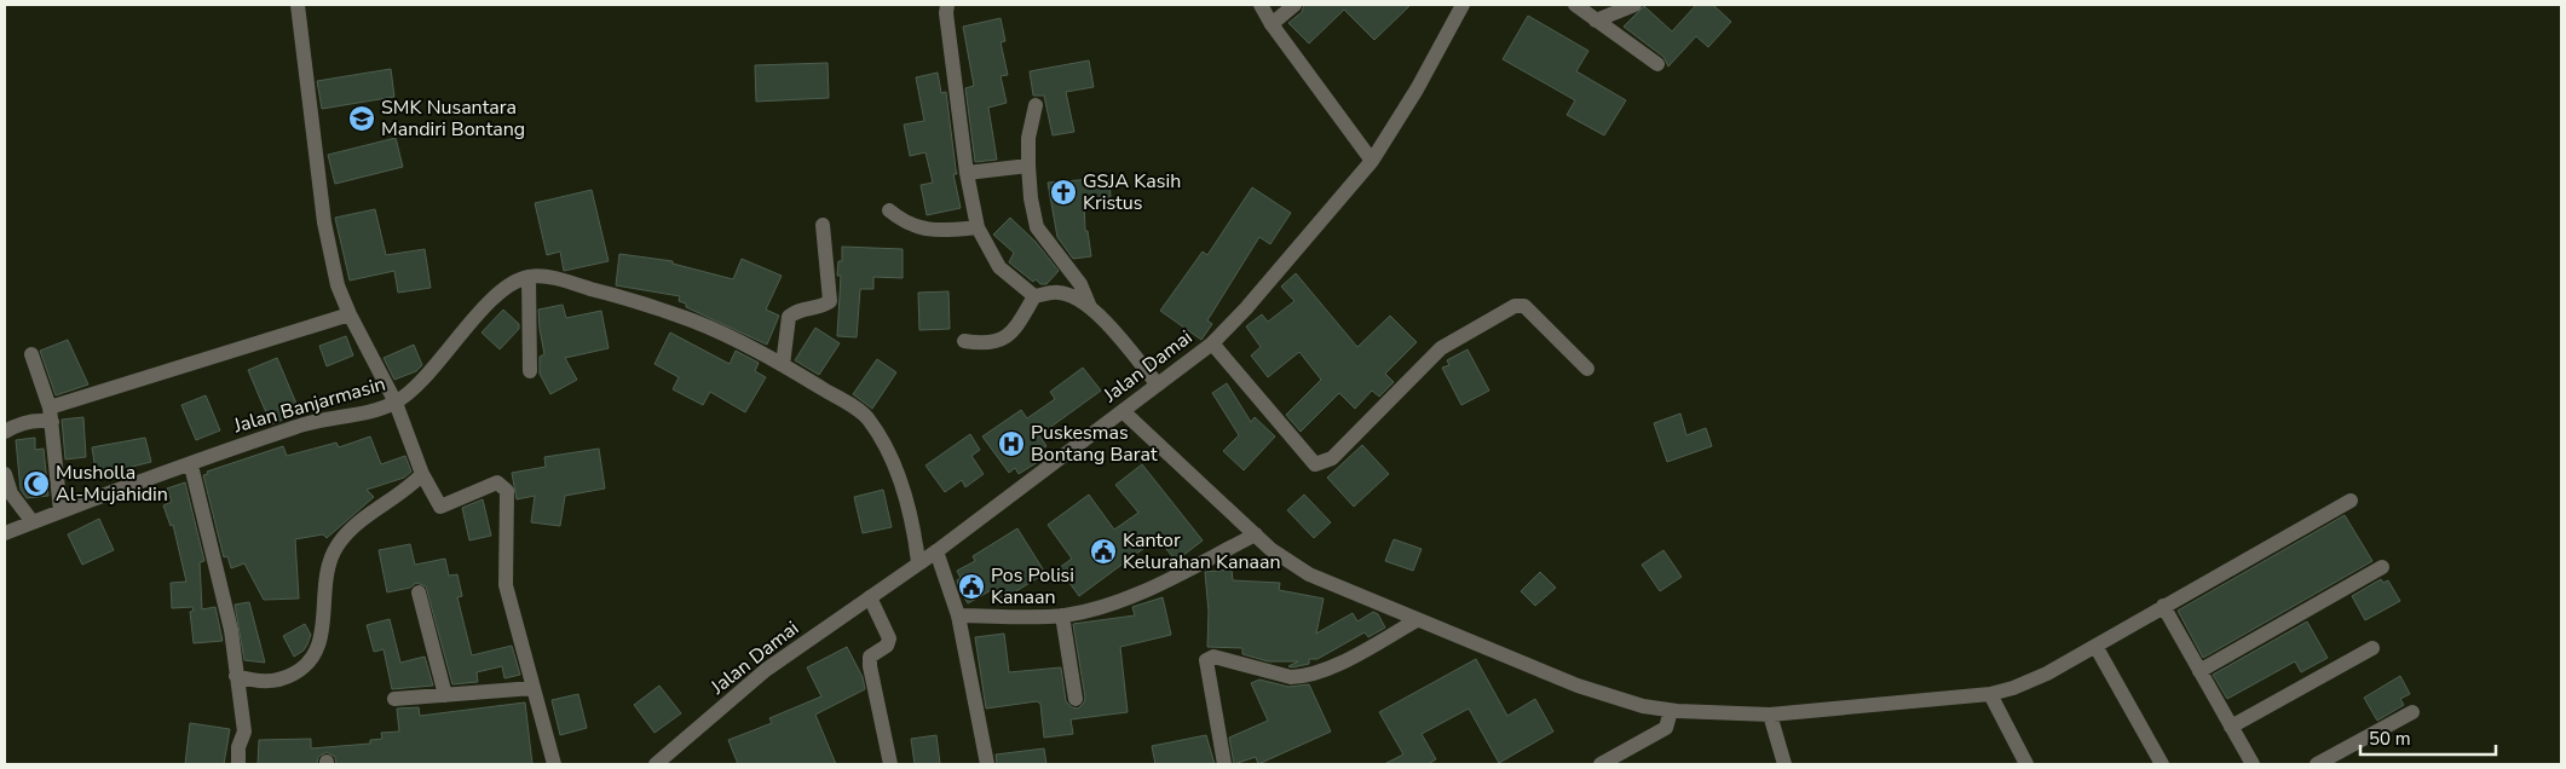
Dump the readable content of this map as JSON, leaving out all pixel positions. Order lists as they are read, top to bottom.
{
  "streets": {
    "street": ["Jalan Damai", "Jalan Banjarmasin"]
  },
  "places": {
    "school or university": ["SMK Nusantara Mandiri Bontang"],
    "church": ["GSJA Kasih Kristus"],
    "hospital": ["Puskesmas Bontang Barat"],
    "mosque": ["Musholla Al-Mujahidin"],
    "public building": ["Kantor Kelurahan Kanaan", "Pos Polisi Kanaan"]
  },
  "scale_bar": "50 m"
}
